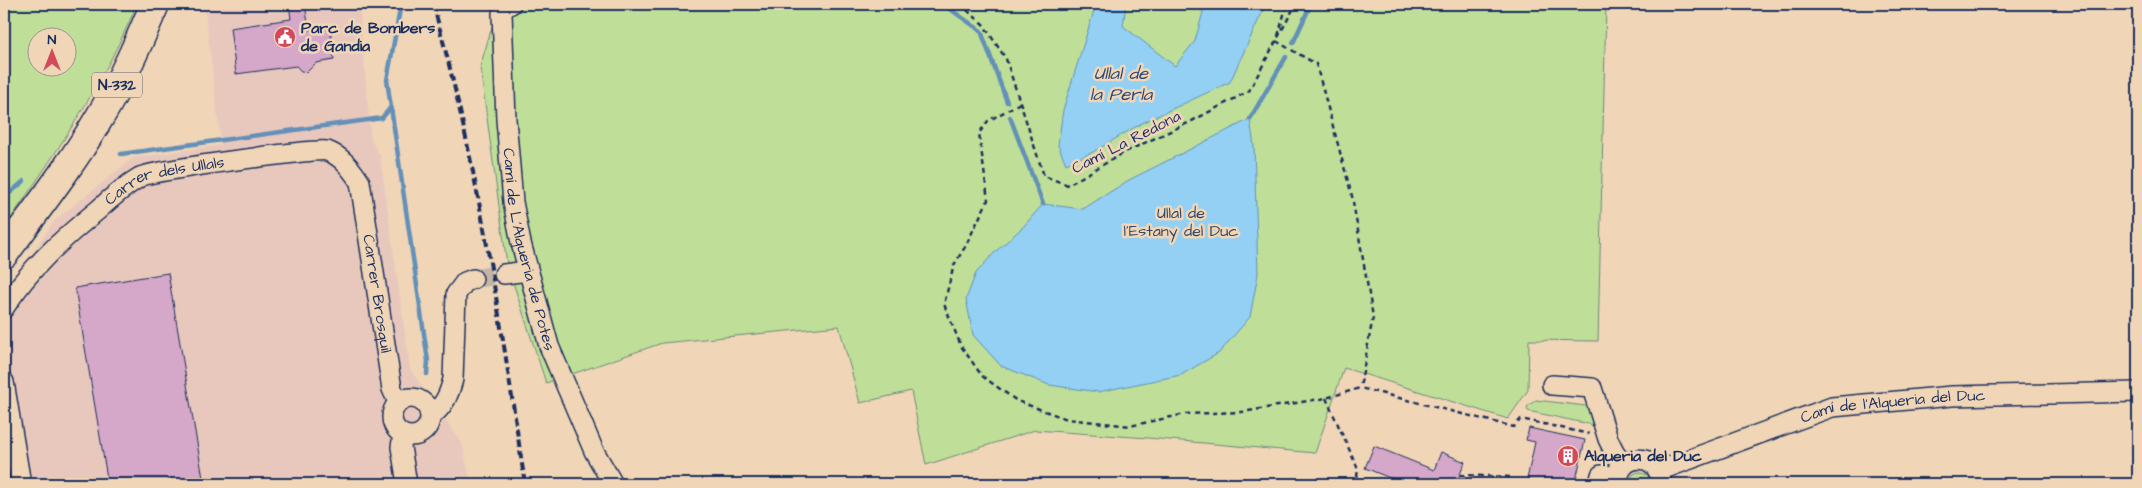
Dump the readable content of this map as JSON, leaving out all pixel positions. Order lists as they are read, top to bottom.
{
  "streets": {
    "highway": ["N-332"],
    "street": [
      "Carrer dels Ullals",
      "Camí de L'Alqueria de Potes",
      "Carrer Brosquil",
      "Camí de l'Alqueria del Duc"
    ],
    "path": ["Camí La Redona"]
  },
  "crossings": [
    ["Carrer dels Ullals", "Carrer Brosquil"]
  ],
  "water": ["Ullal de la Perla"],
  "parks": ["Ullal de l’Estany del Duc"],
  "places": {
    "public building": ["Parc de Bombers de Gandia"],
    "building": ["Alqueria del Duc"]
  },
  "north": "top"
}
